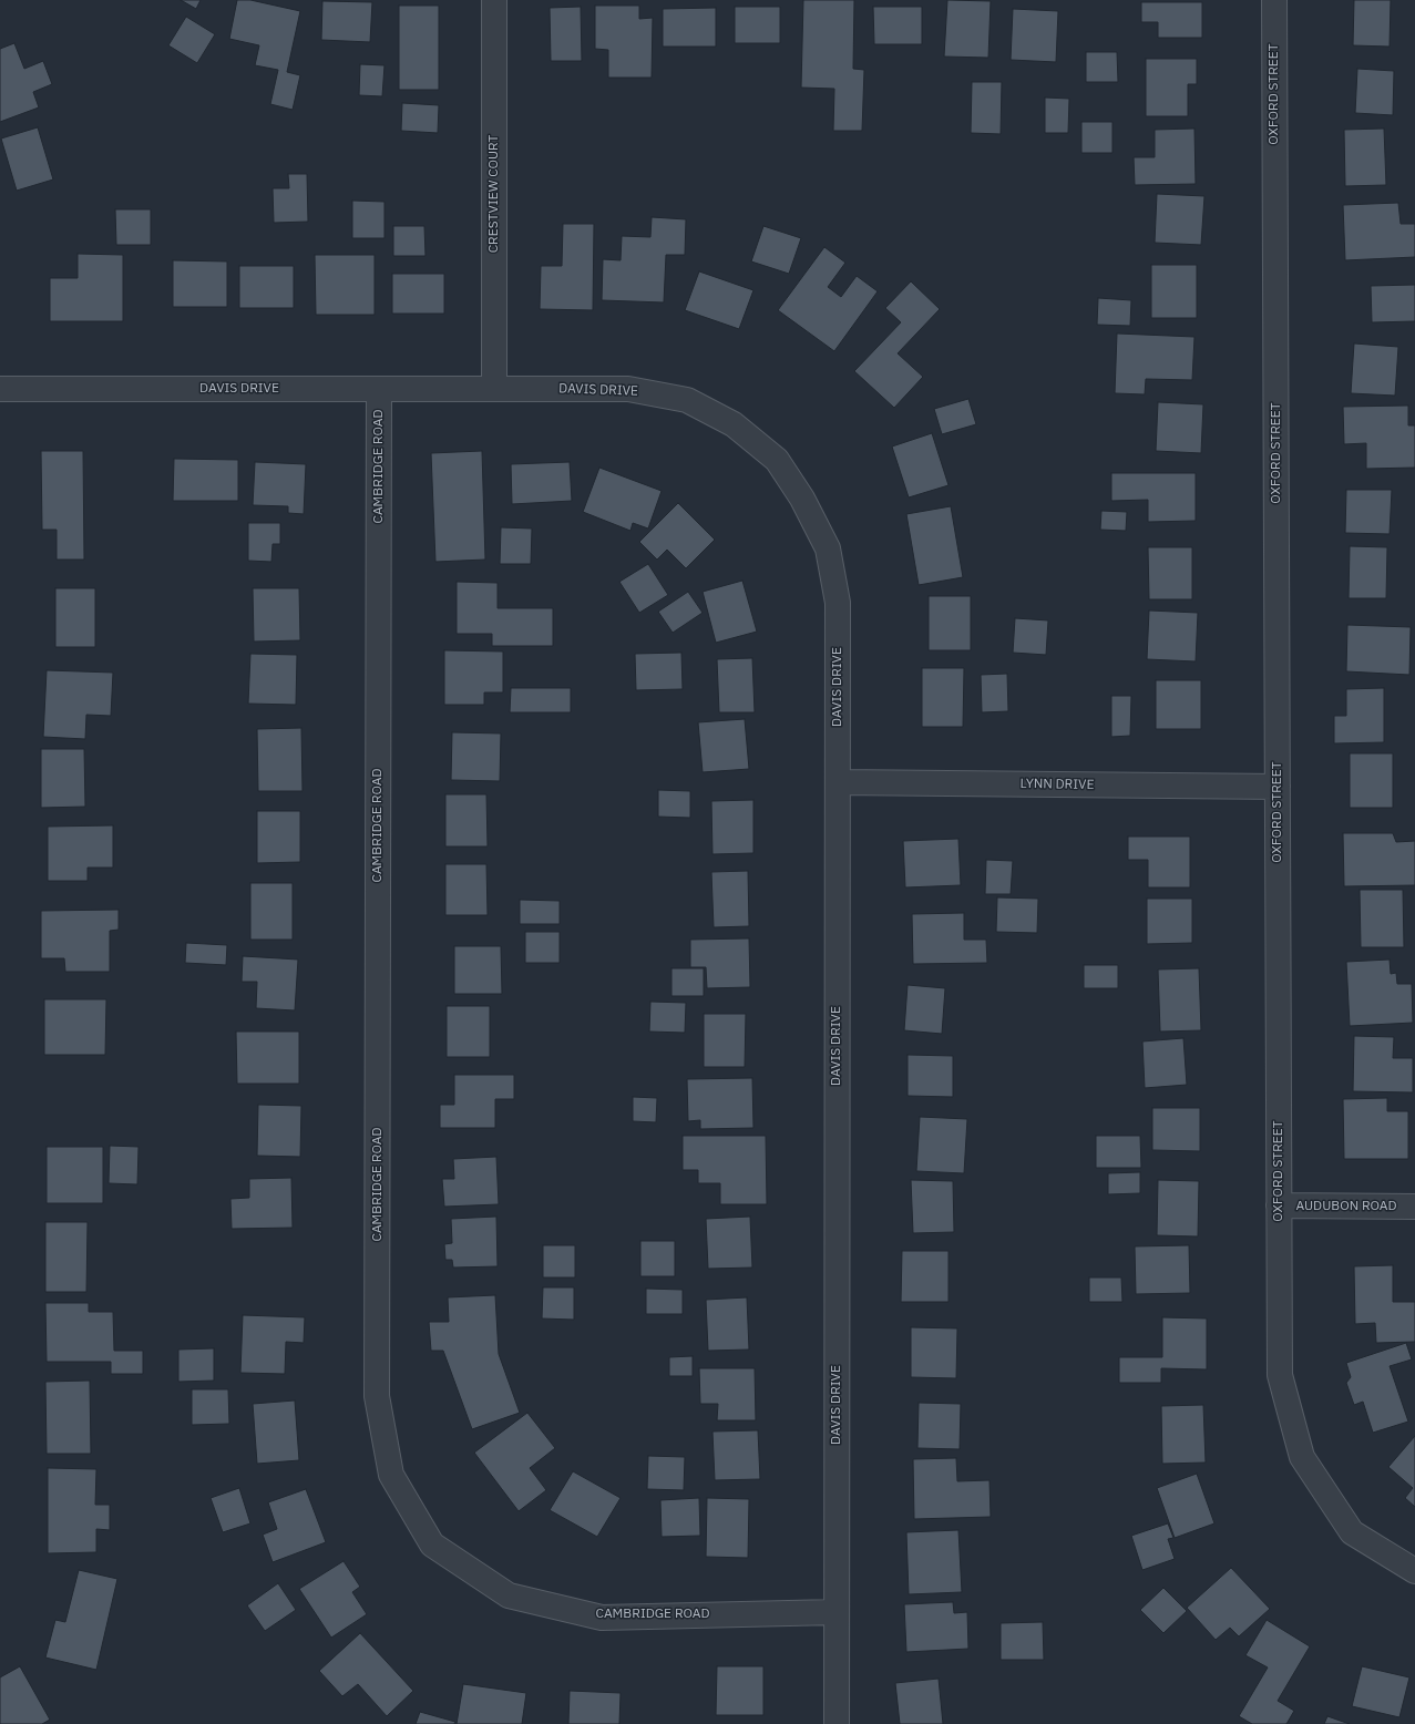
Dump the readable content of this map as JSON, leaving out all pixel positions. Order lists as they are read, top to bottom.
{
  "streets": {
    "street": [
      "OXFORD STREET",
      "CRESTVIEW COURT",
      "DAVIS DRIVE",
      "CAMBRIDGE ROAD",
      "LYNN DRIVE",
      "AUDUBON ROAD"
    ]
  },
  "crossings": [
    ["OXFORD STREET", "LYNN DRIVE"],
    ["OXFORD STREET", "AUDUBON ROAD"],
    ["CRESTVIEW COURT", "DAVIS DRIVE"],
    ["DAVIS DRIVE", "CAMBRIDGE ROAD"],
    ["DAVIS DRIVE", "LYNN DRIVE"]
  ]
}
